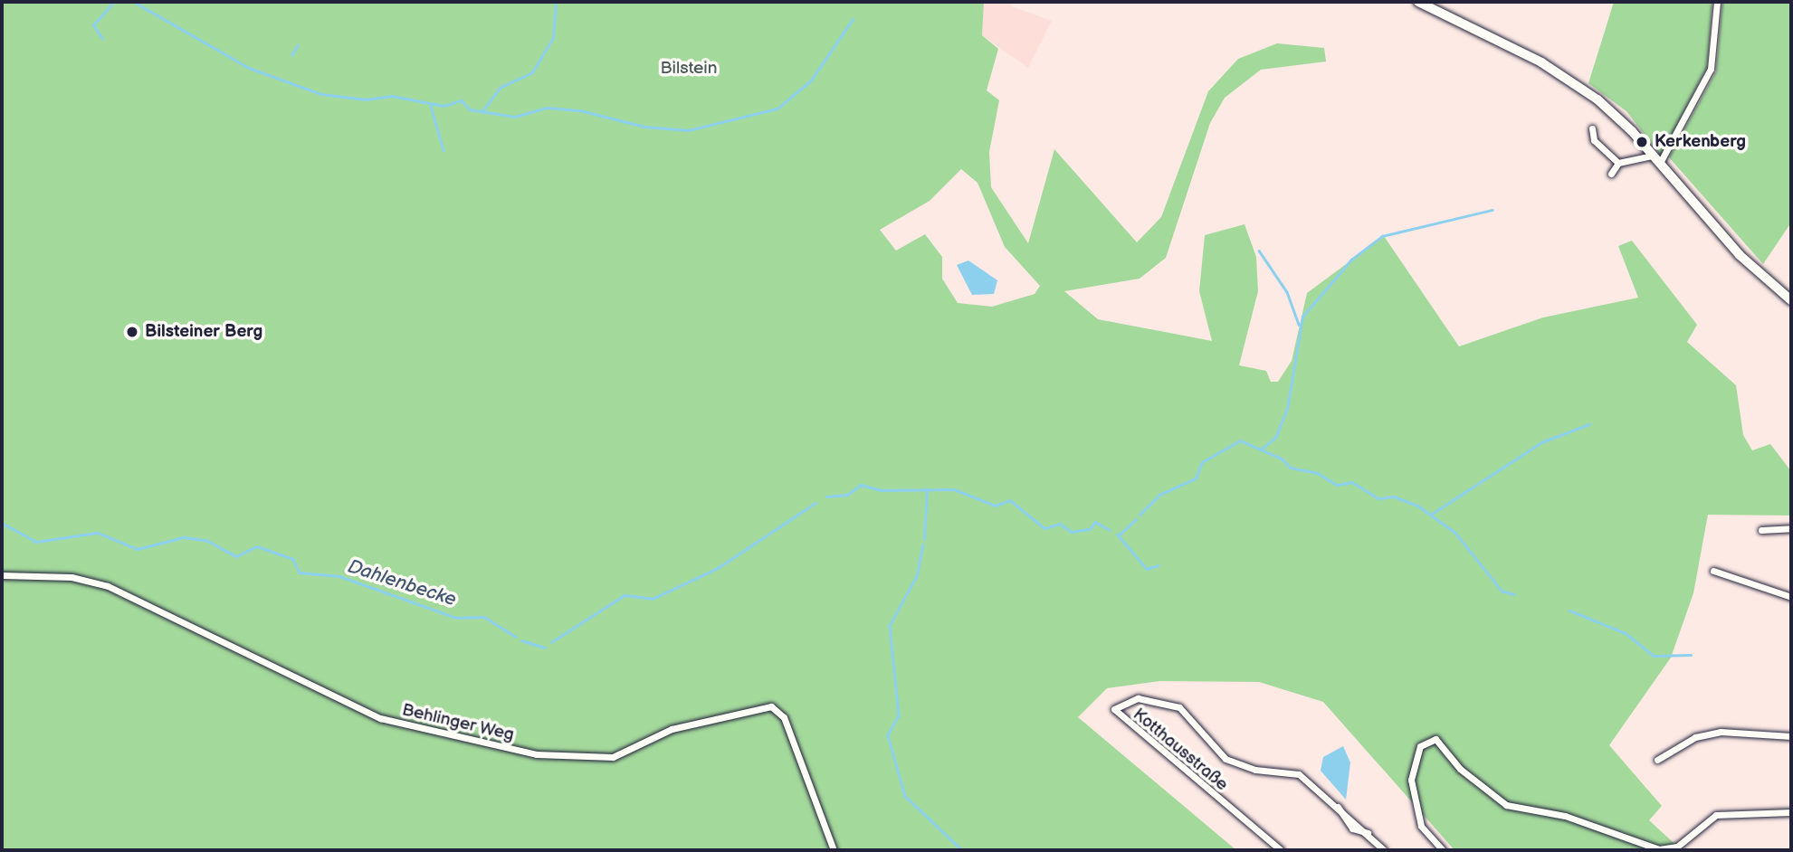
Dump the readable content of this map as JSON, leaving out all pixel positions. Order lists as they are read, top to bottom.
{
  "streets": {
    "street": ["Behlinger Weg", "Kotthausstraße"]
  },
  "water": ["Dahlenbecke"],
  "parks": ["Bilstein"],
  "places": ["Kerkenberg", "Bilsteiner Berg"]
}
